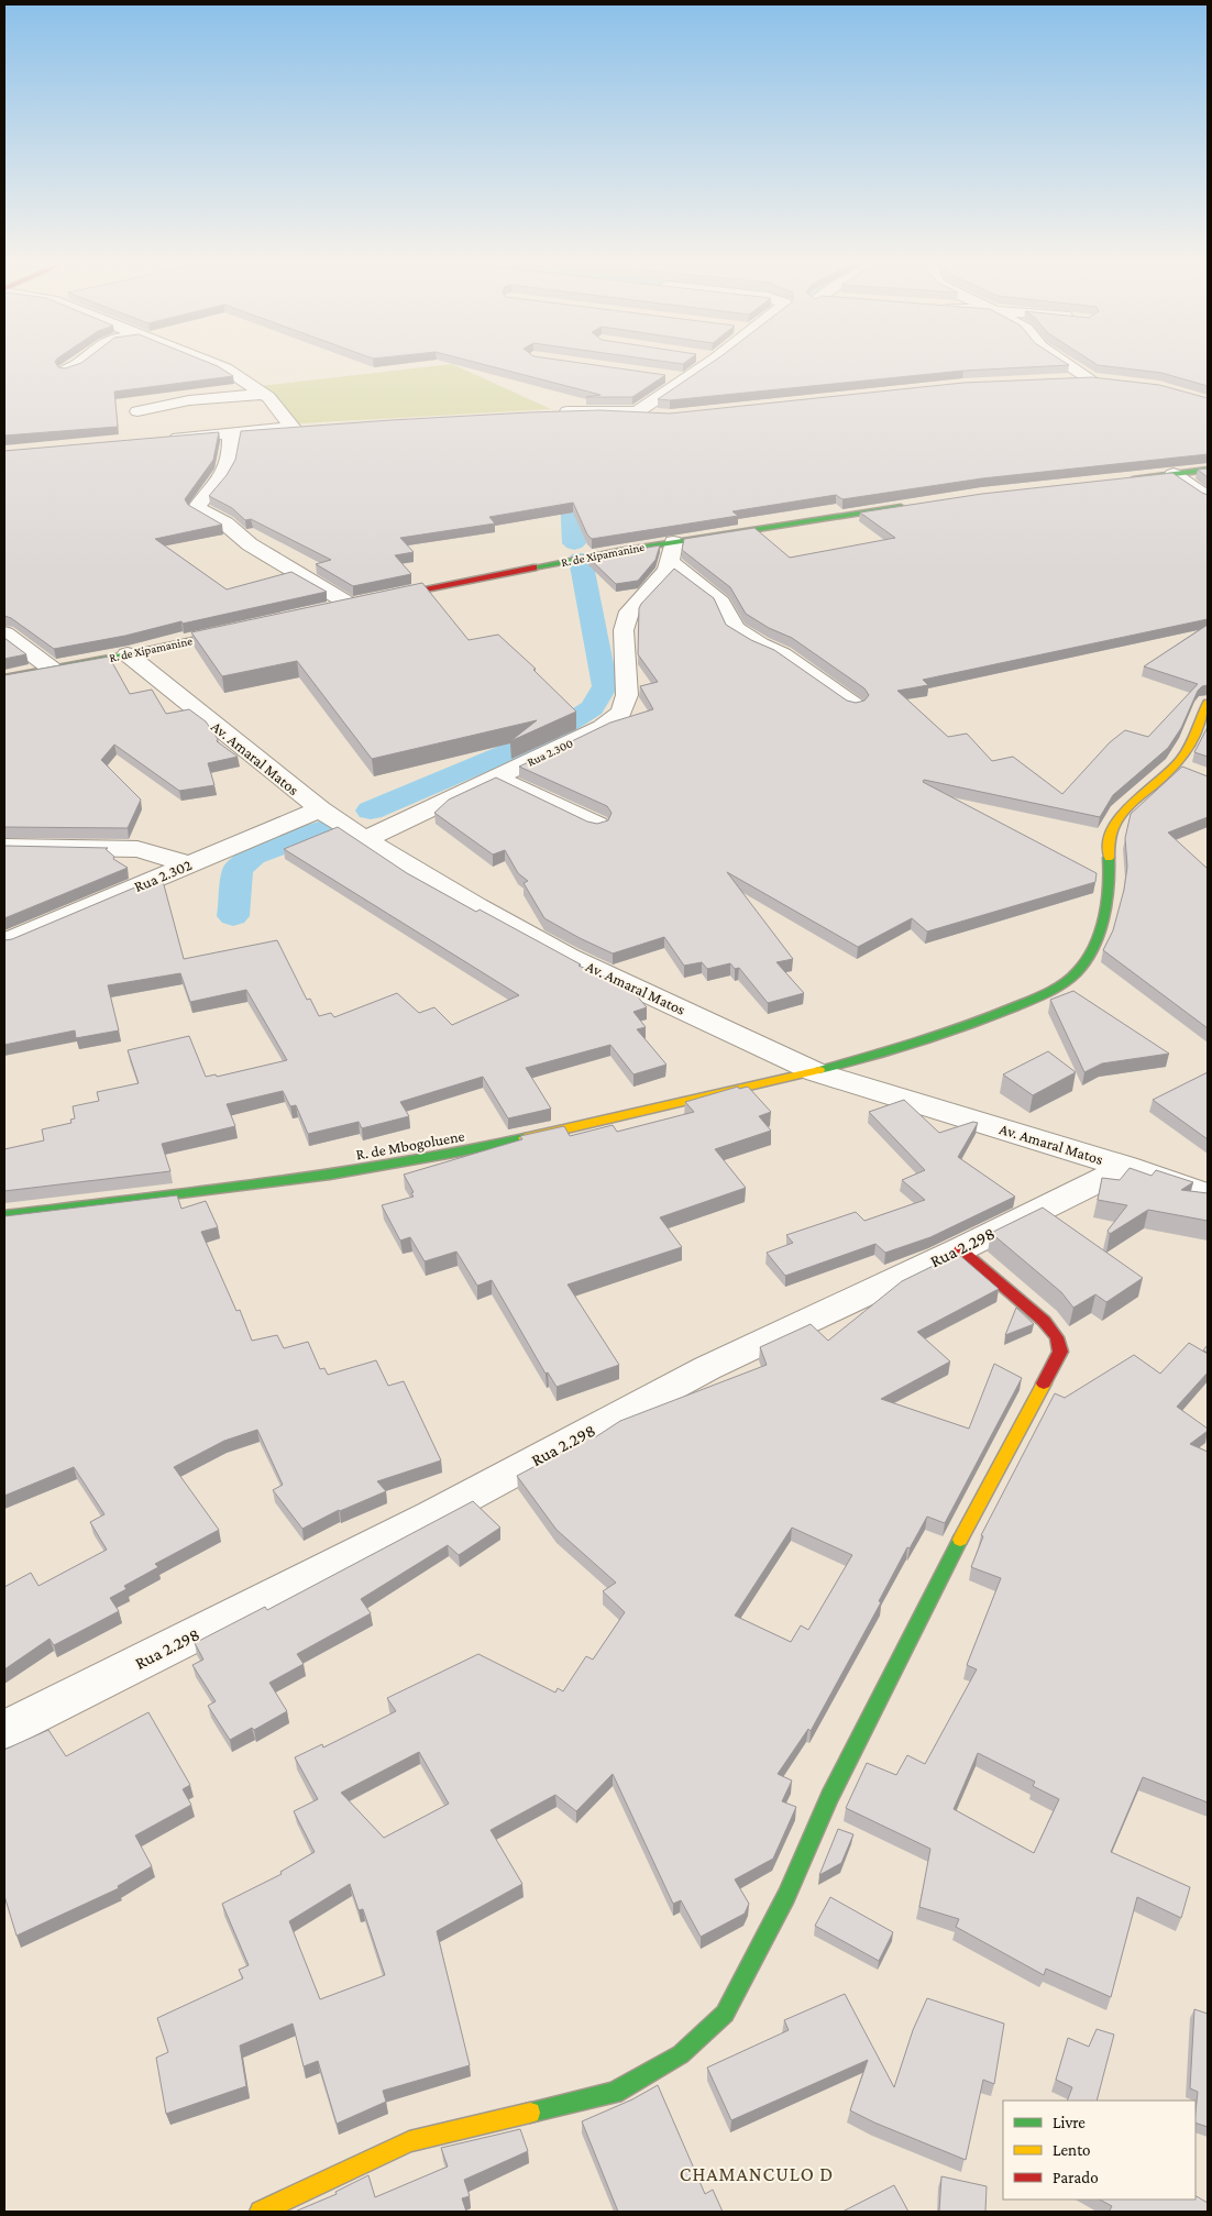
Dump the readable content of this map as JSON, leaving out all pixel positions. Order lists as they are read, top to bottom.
{
  "streets": {
    "street": [
      "R. de Xipamanine",
      "Rua 2.300",
      "Av. Amaral Matos",
      "Rua 2.302",
      "R. de Mbogoluene",
      "Rua 2.298"
    ]
  },
  "crossings": [
    ["R. de Xipamanine", "Rua 2.300"],
    ["R. de Xipamanine", "Av. Amaral Matos"],
    ["Rua 2.300", "Av. Amaral Matos"],
    ["Av. Amaral Matos", "Rua 2.302"],
    ["Av. Amaral Matos", "R. de Mbogoluene"],
    ["Av. Amaral Matos", "Rua 2.298"]
  ],
  "districts": ["CHAMANCULO D"],
  "legend": ["Livre", "Lento", "Parado"]
}
